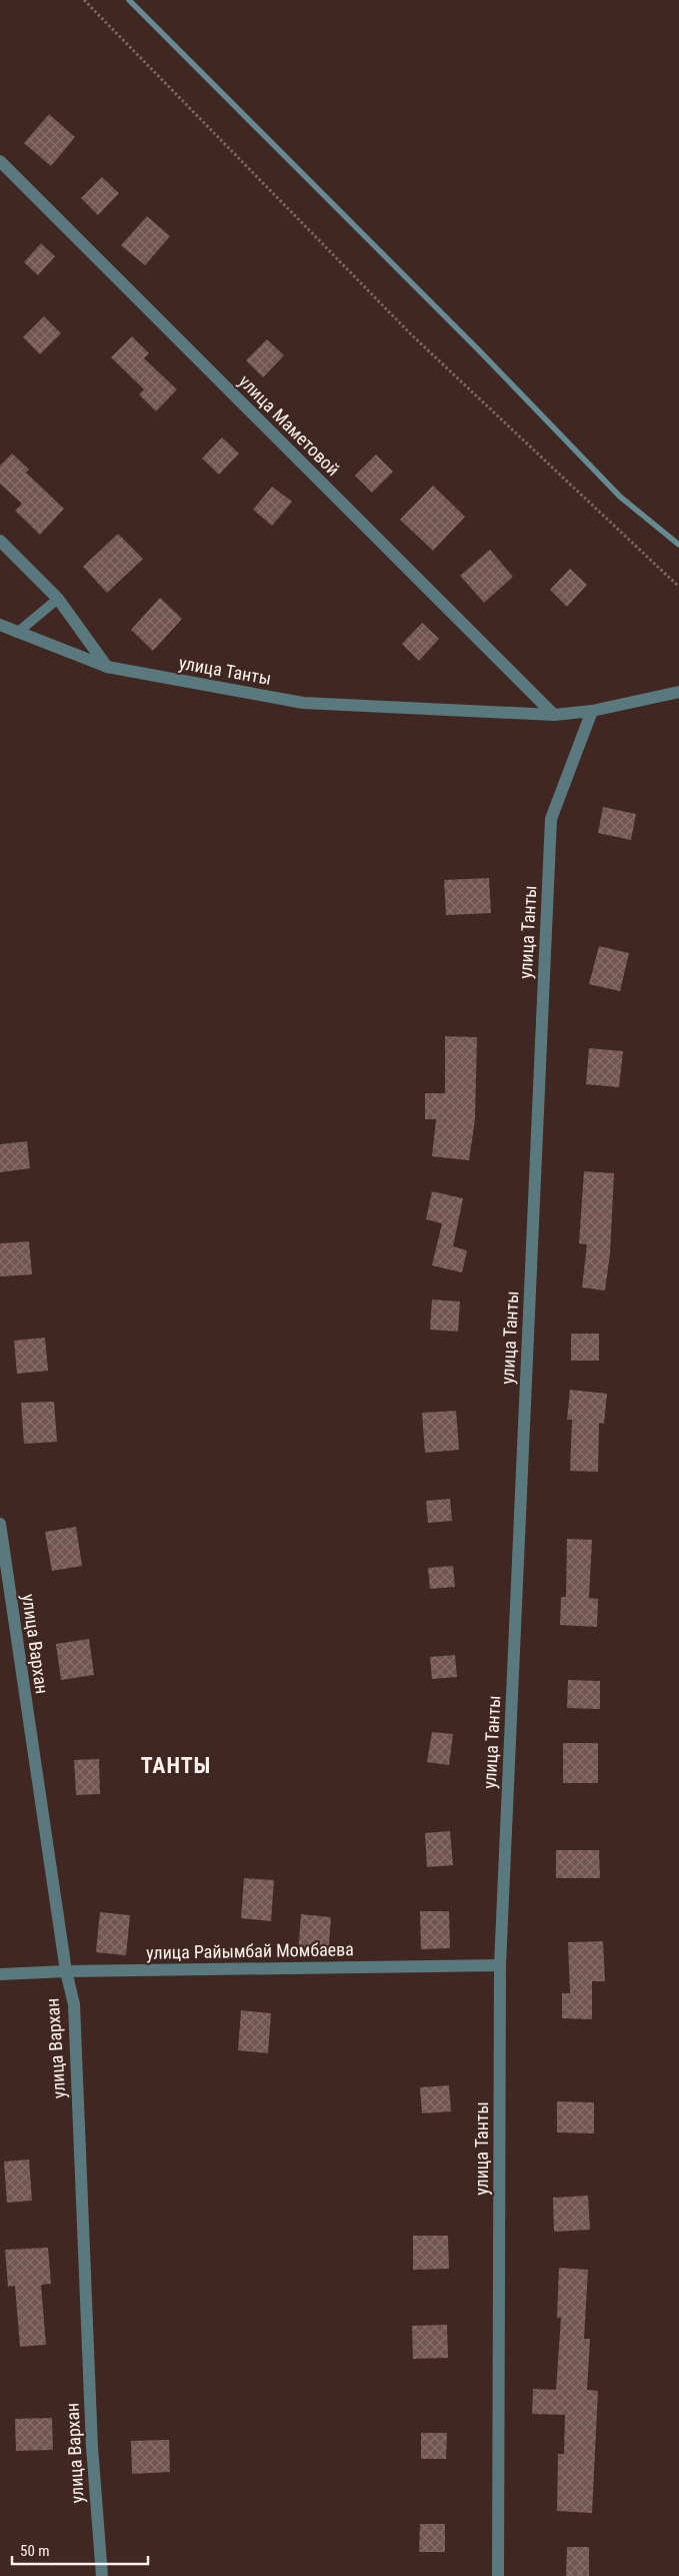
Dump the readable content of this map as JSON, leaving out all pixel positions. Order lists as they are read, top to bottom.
{
  "streets": {
    "street": [
      "улица Маметовой",
      "улица Танты",
      "улица Вархан",
      "улица Райымбай Момбаева"
    ]
  },
  "crossings": [
    ["улица Маметовой", "улица Танты"],
    ["улица Танты", "улица Райымбай Момбаева"],
    ["улица Вархан", "улица Райымбай Момбаева"]
  ],
  "districts": ["ТАНТЫ"],
  "scale_bar": "50 m"
}
